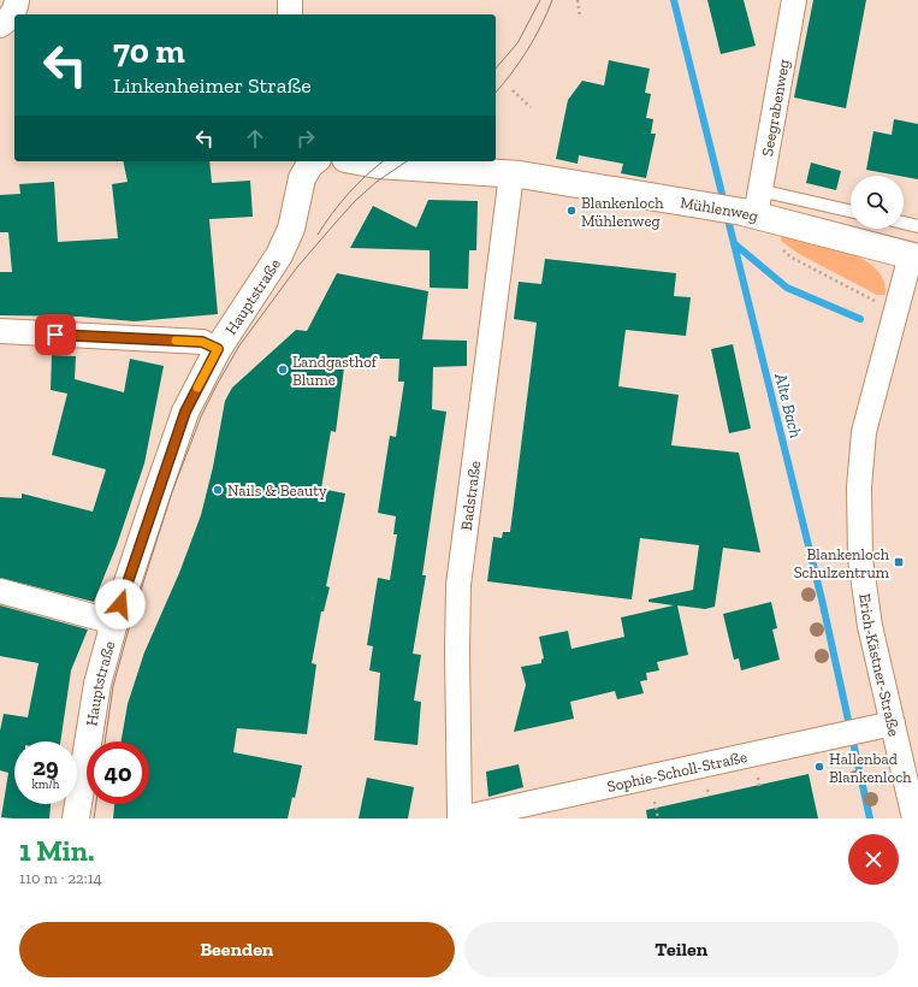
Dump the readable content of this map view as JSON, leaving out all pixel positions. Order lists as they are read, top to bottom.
{
  "streets": {
    "street": [
      "Seegrabenweg",
      "Mühlenweg",
      "Hauptstraße",
      "Badstraße",
      "Erich-Kästner-Straße",
      "Sophie-Scholl-Straße"
    ]
  },
  "crossings": [
    ["Seegrabenweg", "Mühlenweg"],
    ["Mühlenweg", "Badstraße"],
    ["Mühlenweg", "Erich-Kästner-Straße"],
    ["Badstraße", "Sophie-Scholl-Straße"],
    ["Erich-Kästner-Straße", "Sophie-Scholl-Straße"]
  ],
  "water": ["Alte Bach"],
  "places": {
    "other": [
      "Blankenloch Mühlenweg",
      "Landgasthof Blume",
      "Nails & Beauty",
      "Hallenbad Blankenloch"
    ],
    "transit": ["Blankenloch Schulzentrum"]
  },
  "page": {
    "turn": ["70 m", "Linkenheimer Straße"],
    "speed": "29 km/h",
    "limit": "40",
    "heading": ["1 Min.", "110 m · 22:14"],
    "buttons": ["Beenden", "Teilen"]
  }
}
